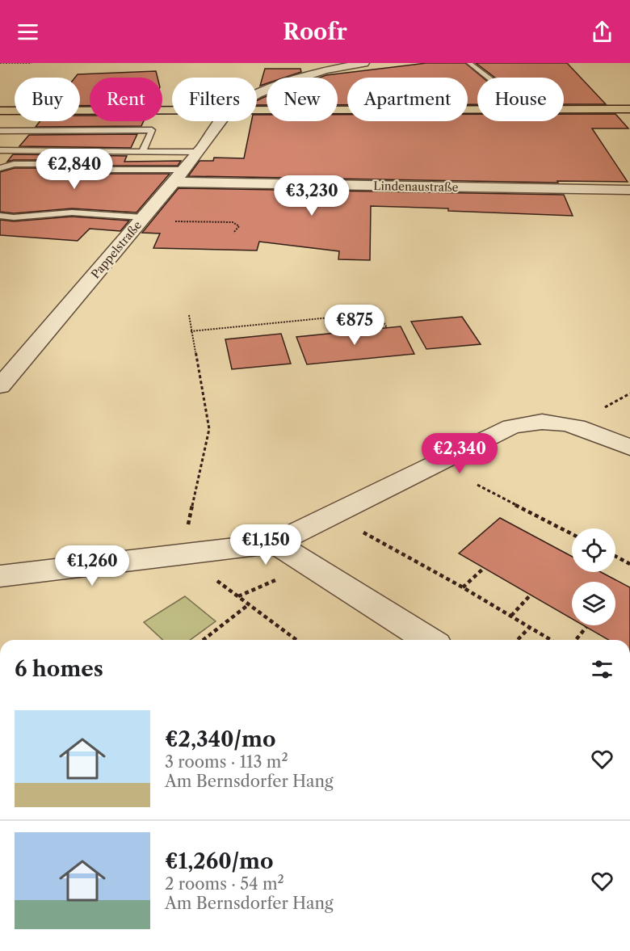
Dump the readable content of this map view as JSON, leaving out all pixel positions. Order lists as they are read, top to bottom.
{
  "streets": {
    "street": ["Lindenaustraße", "Pappelstraße"]
  },
  "crossings": [
    ["Lindenaustraße", "Pappelstraße"]
  ],
  "page": {
    "header": "Roofr",
    "chip": [
      "Buy",
      "Rent",
      "Filters",
      "New",
      "Apartment",
      "House"
    ],
    "price": [
      "€2,840",
      "€3,230",
      "€875",
      "€2,340",
      "€1,150",
      "€1,260"
    ],
    "heading": "6 homes",
    "list": [
      {
        "name": "€2,340/mo",
        "note": "3 rooms · 113 m² · Am Bernsdorfer Hang"
      },
      {
        "name": "€1,260/mo",
        "note": "2 rooms · 54 m² · Am Bernsdorfer Hang"
      }
    ]
  }
}
